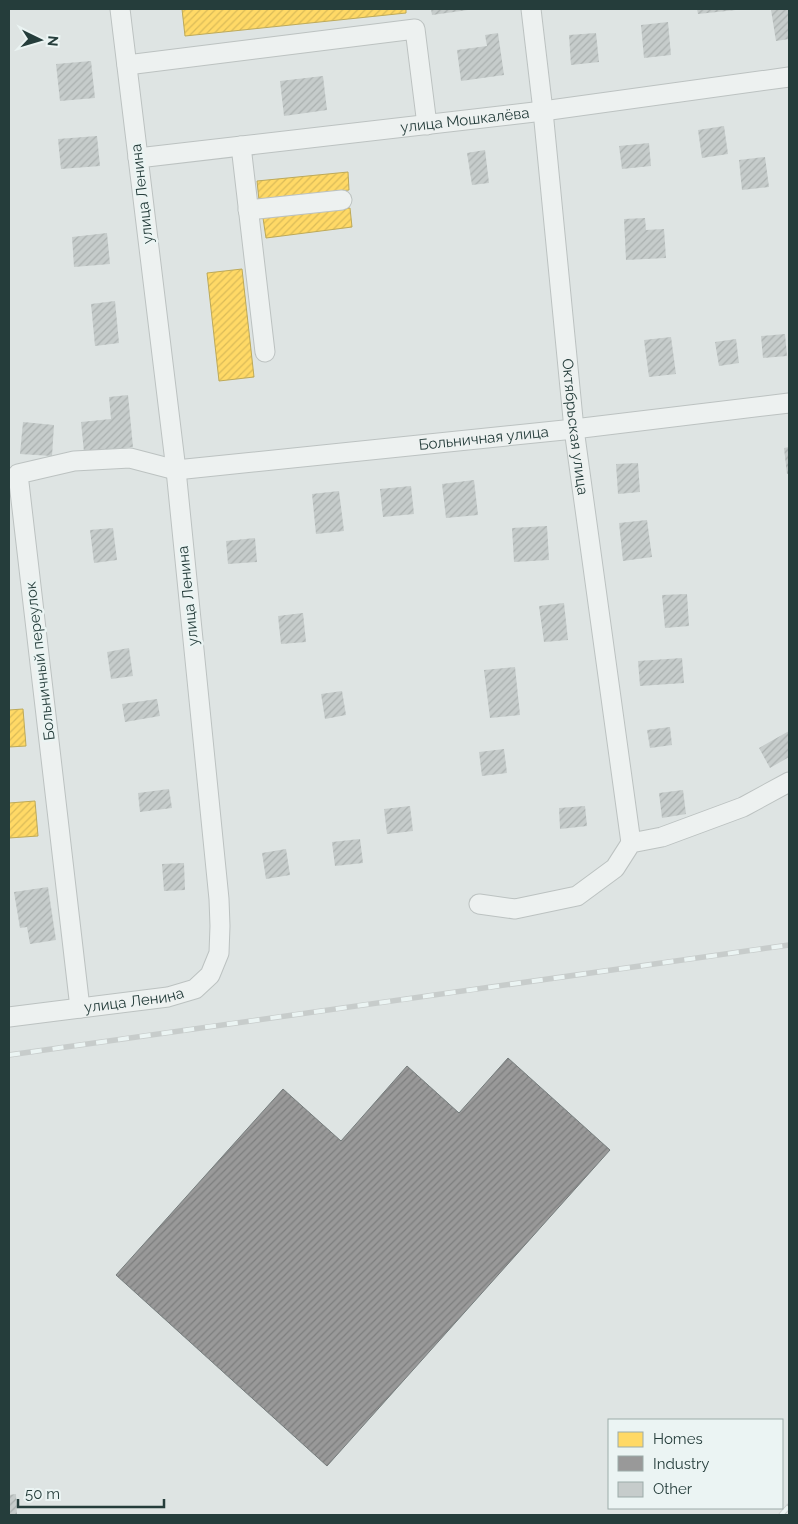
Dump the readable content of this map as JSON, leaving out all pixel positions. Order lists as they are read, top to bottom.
{
  "streets": {
    "street": [
      "улица Мошкалёва",
      "улица Ленина",
      "Октябрьская улица",
      "Больничная улица",
      "Больничный переулок"
    ]
  },
  "crossings": [
    ["улица Мошкалёва", "улица Ленина"],
    ["улица Мошкалёва", "Октябрьская улица"],
    ["улица Ленина", "Больничная улица"],
    ["улица Ленина", "Больничный переулок"],
    ["Октябрьская улица", "Больничная улица"],
    ["Больничная улица", "Больничный переулок"]
  ],
  "legend": ["Homes", "Industry", "Other"],
  "scale_bar": "50 m",
  "north": "right"
}
